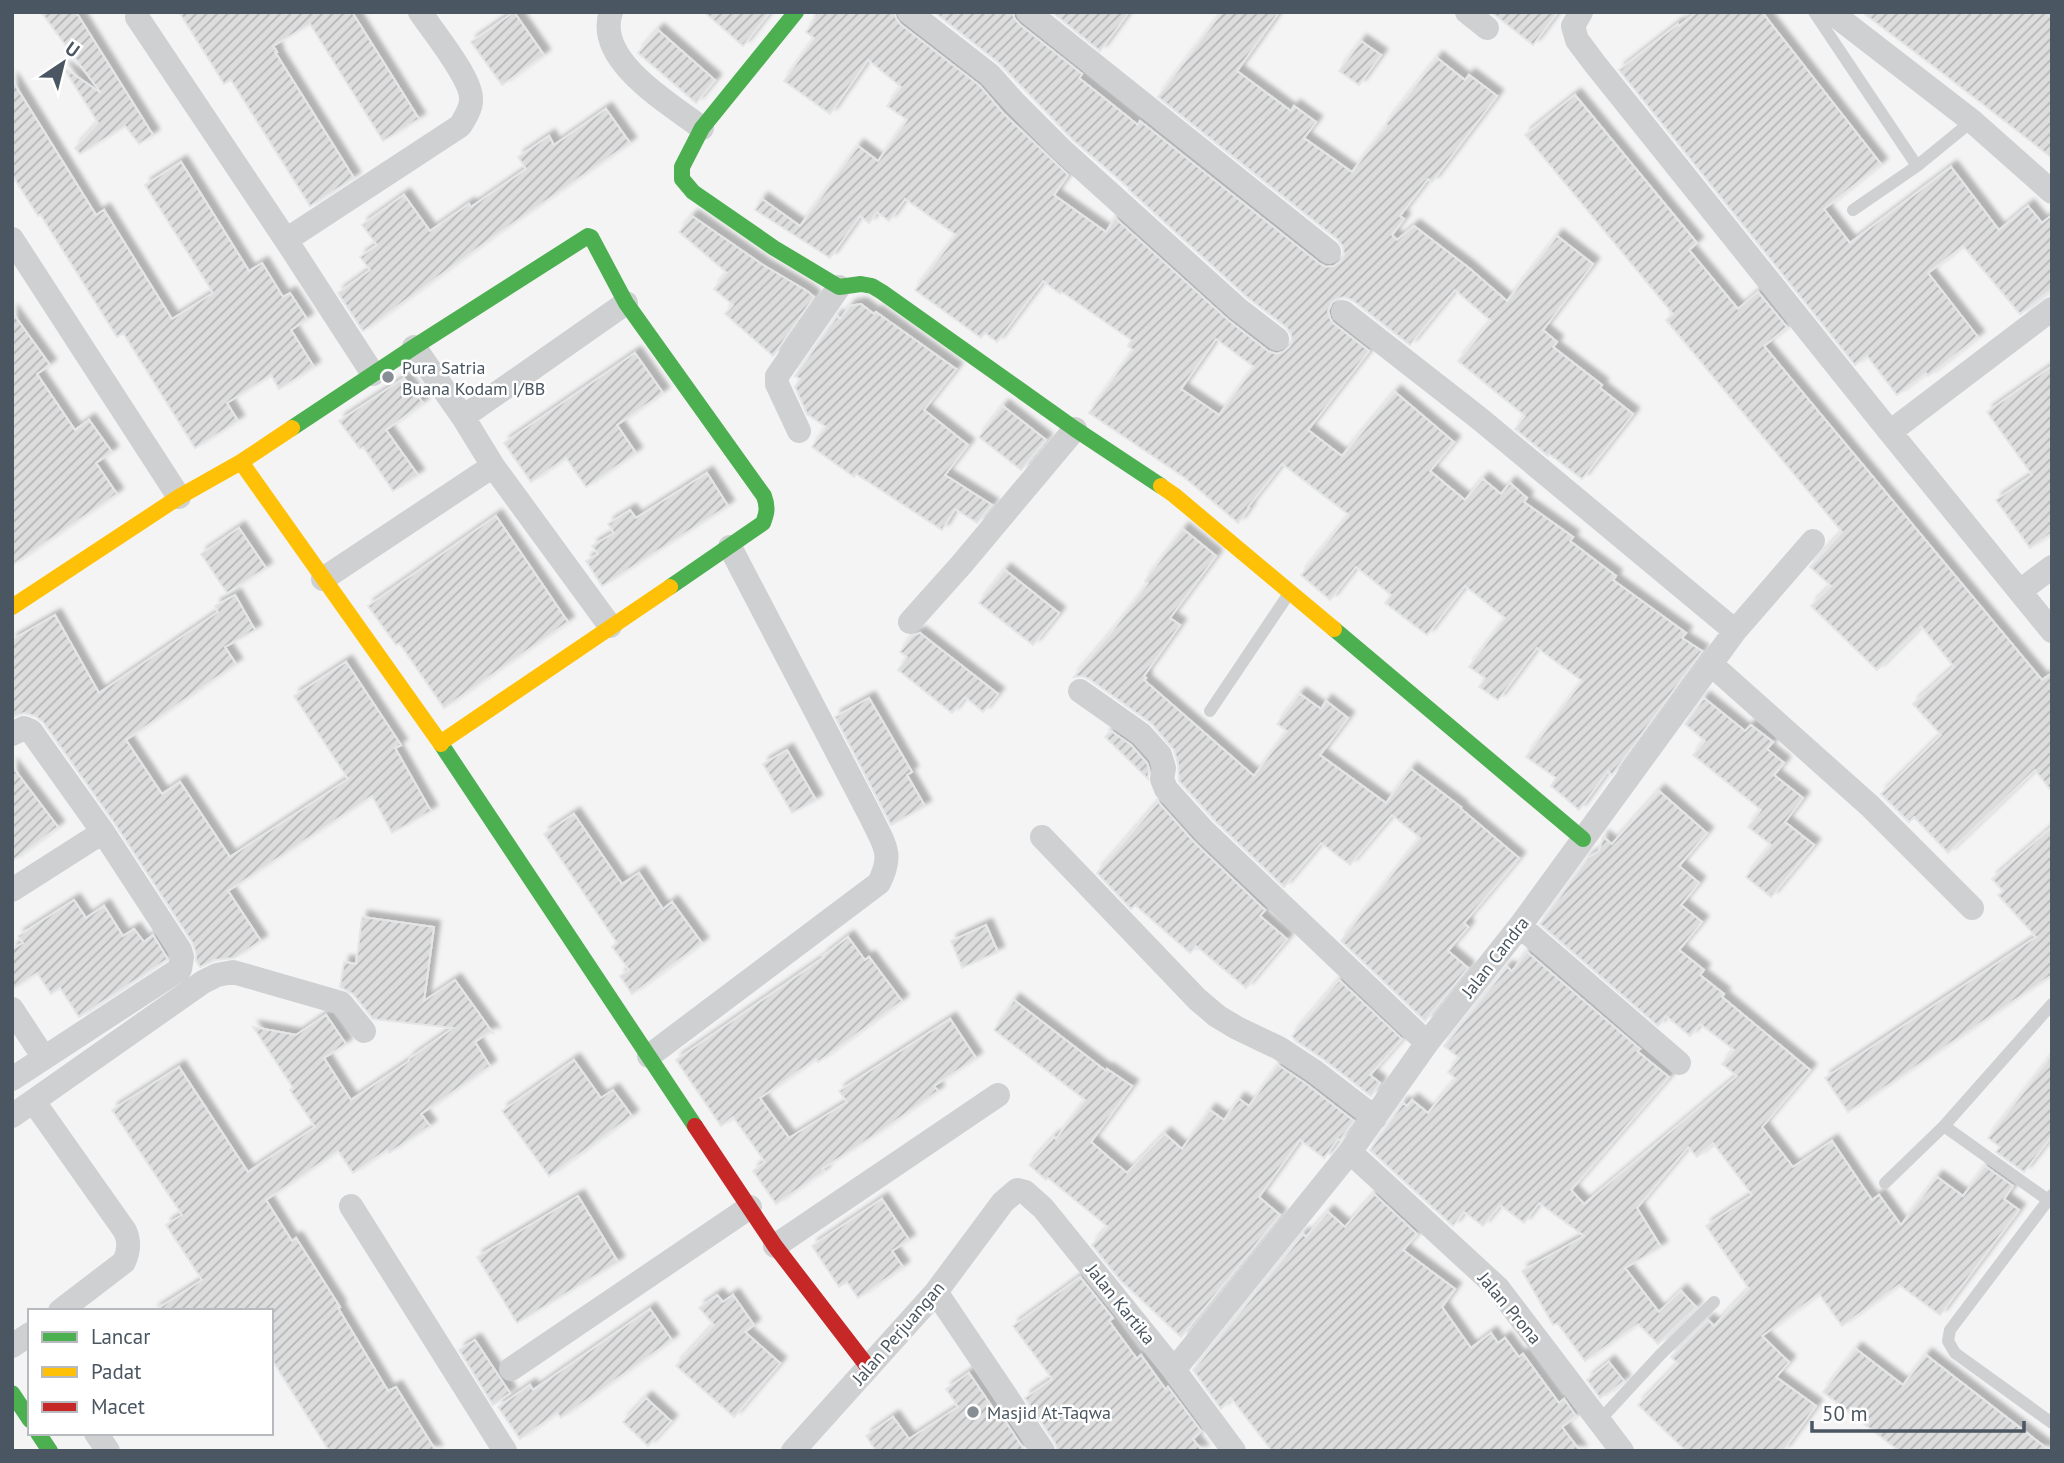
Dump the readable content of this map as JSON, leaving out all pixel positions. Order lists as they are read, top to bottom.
{
  "streets": {
    "street": [
      "Jalan Candra",
      "Jalan Kartika",
      "Jalan Prona",
      "Jalan Perjuangan"
    ]
  },
  "crossings": [
    ["Jalan Candra", "Jalan Kartika"],
    ["Jalan Candra", "Jalan Prona"],
    ["Jalan Kartika", "Jalan Perjuangan"]
  ],
  "places": ["Pura Satria Buana Kodam I/BB", "Masjid At-Taqwa"],
  "legend": ["Lancar", "Padat", "Macet"],
  "scale_bar": "50 m",
  "north": "top right"
}
